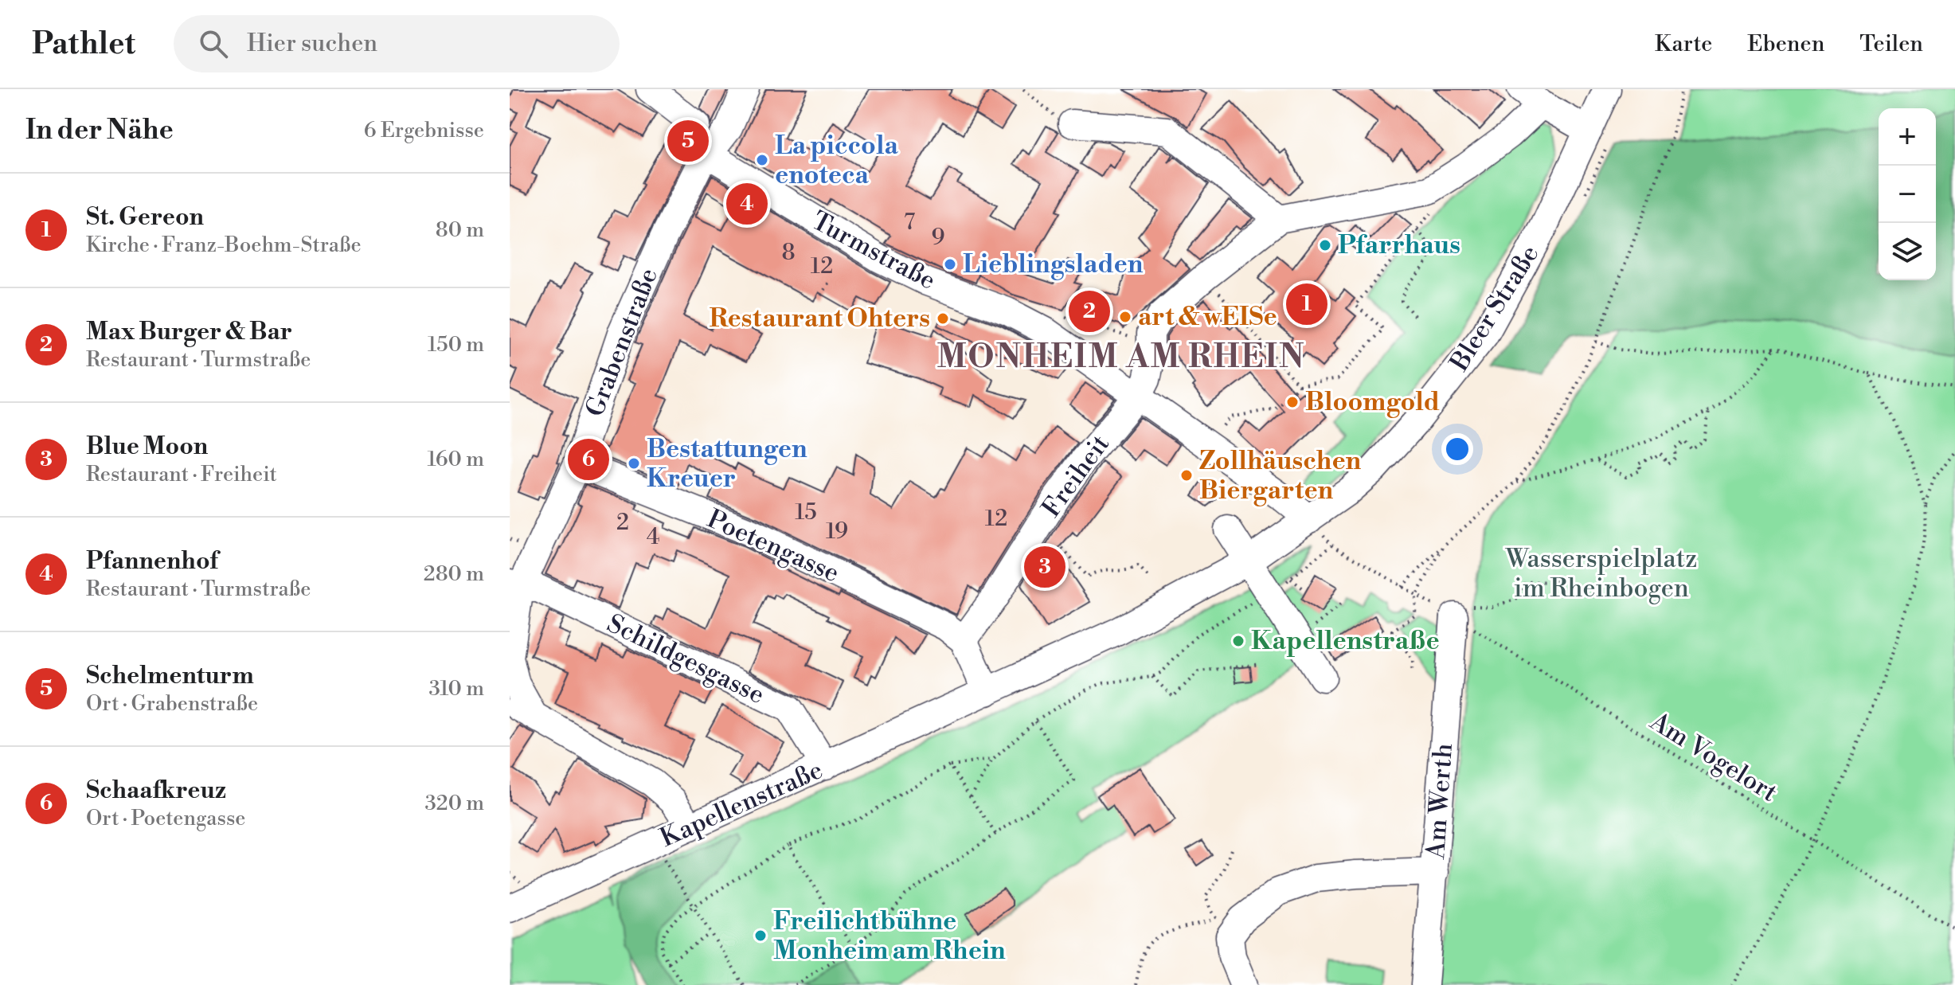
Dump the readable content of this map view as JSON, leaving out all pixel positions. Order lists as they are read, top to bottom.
{
  "streets": {
    "street": [
      "Turmstraße",
      "Bleer Straße",
      "Grabenstraße",
      "Freiheit",
      "Poetengasse",
      "Schildgesgasse",
      "Am Werth",
      "Kapellenstraße"
    ],
    "path": ["Am Vogelort"]
  },
  "crossings": [
    ["Turmstraße", "Bleer Straße"],
    ["Turmstraße", "Grabenstraße"],
    ["Turmstraße", "Freiheit"],
    ["Turmstraße", "Kapellenstraße"],
    ["Bleer Straße", "Kapellenstraße"],
    ["Grabenstraße", "Poetengasse"],
    ["Grabenstraße", "Schildgesgasse"],
    ["Grabenstraße", "Kapellenstraße"],
    ["Freiheit", "Poetengasse"],
    ["Schildgesgasse", "Kapellenstraße"],
    ["Am Vogelort", "Am Werth"]
  ],
  "districts": ["MONHEIM AM RHEIN"],
  "parks": ["Wasserspielplatz im Rheinbogen"],
  "places": [
    "La piccola enoteca",
    "Pfarrhaus",
    "Lieblingsladen",
    "art & wEISe",
    "Restaurant Ohters",
    "Bloomgold",
    "Bestattungen Kreuer",
    "Zollhäuschen Biergarten",
    "Kapellenstraße",
    "Freilichtbühne Monheim am Rhein"
  ],
  "house_numbers": [
    "7",
    "9",
    "8",
    "12",
    "15",
    "12",
    "2",
    "19",
    "4"
  ],
  "page": {
    "header": "Pathlet",
    "search": "Hier suchen",
    "nav": ["Karte", "Ebenen", "Teilen"],
    "heading": ["In der Nähe", "6 Ergebnisse"],
    "map_buttons": ["+", "−"],
    "pins": [
      "5",
      "4",
      "1",
      "2",
      "6",
      "3"
    ],
    "list": [
      {
        "mark": "1",
        "name": "St. Gereon",
        "note": "Kirche · Franz-Boehm-Straße",
        "value": "80 m"
      },
      {
        "mark": "2",
        "name": "Max Burger & Bar",
        "note": "Restaurant · Turmstraße",
        "value": "150 m"
      },
      {
        "mark": "3",
        "name": "Blue Moon",
        "note": "Restaurant · Freiheit",
        "value": "160 m"
      },
      {
        "mark": "4",
        "name": "Pfannenhof",
        "note": "Restaurant · Turmstraße",
        "value": "280 m"
      },
      {
        "mark": "5",
        "name": "Schelmenturm",
        "note": "Ort · Grabenstraße",
        "value": "310 m"
      },
      {
        "mark": "6",
        "name": "Schaafkreuz",
        "note": "Ort · Poetengasse",
        "value": "320 m"
      }
    ]
  }
}
